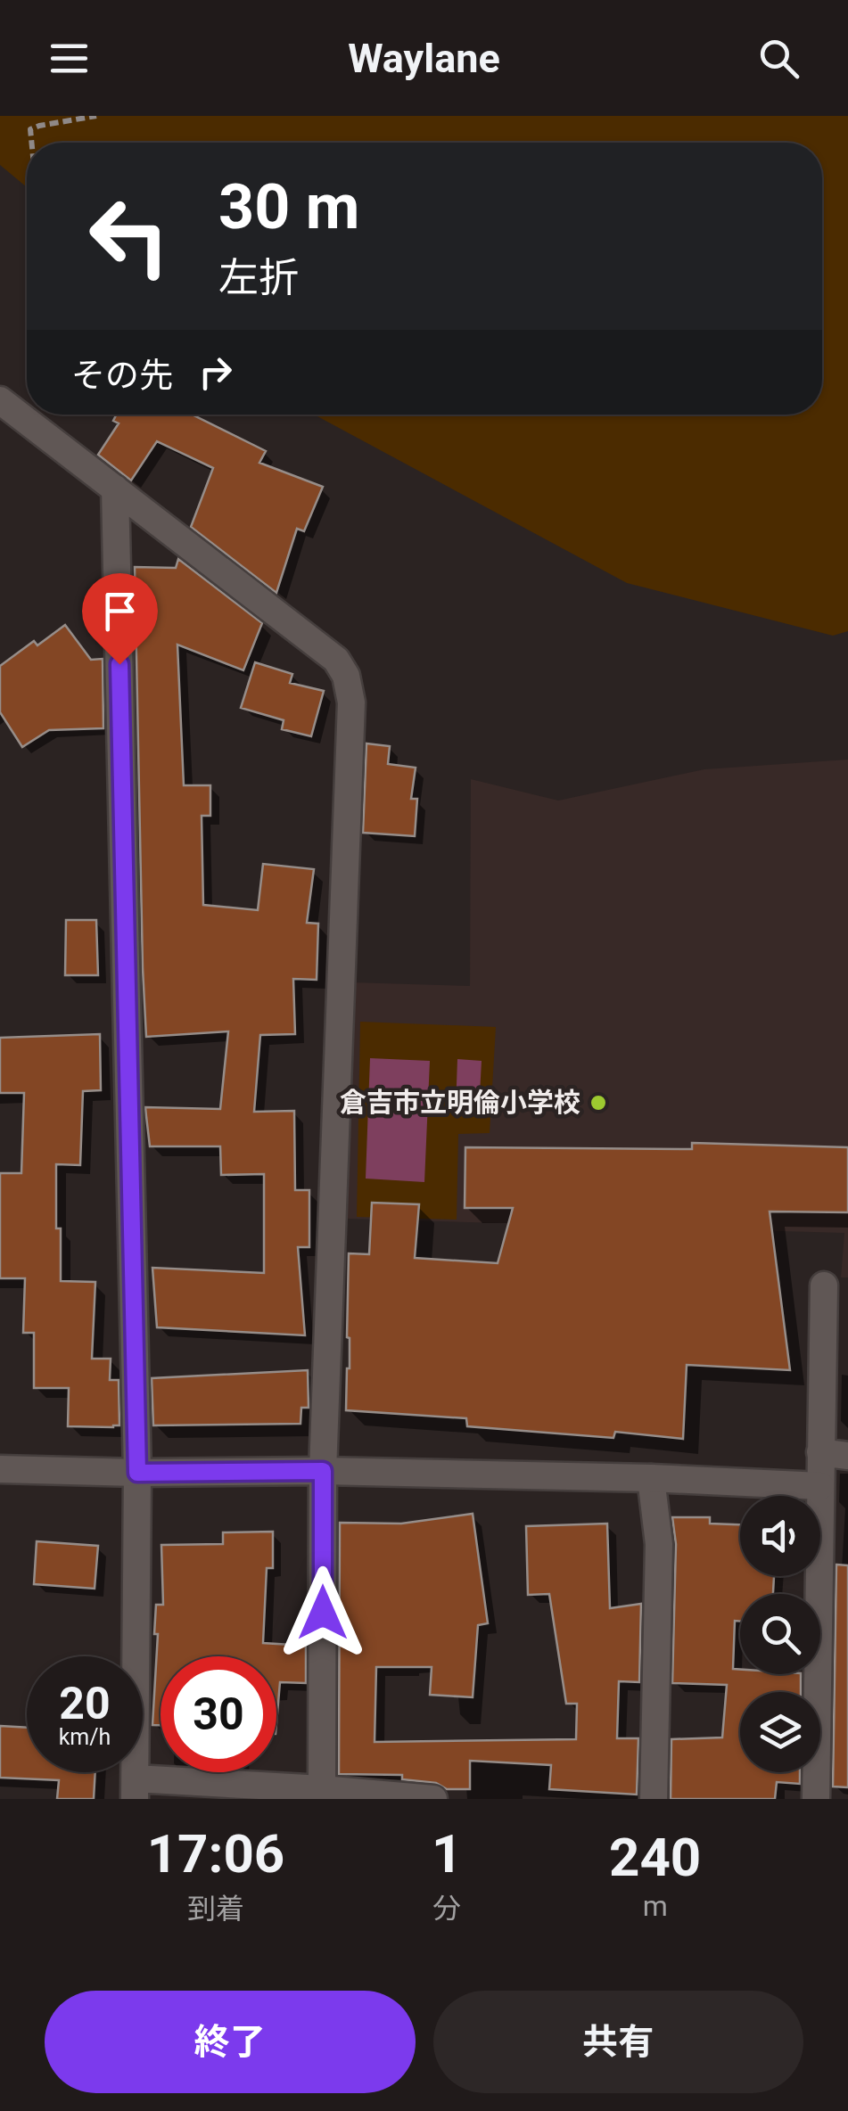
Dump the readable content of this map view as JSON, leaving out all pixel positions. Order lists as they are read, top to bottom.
{
  "places": ["倉吉市立明倫小学校"],
  "page": {
    "header": "Waylane",
    "turn": ["30 m", "左折"],
    "then": "その先",
    "speed": "20 km/h",
    "limit": "30",
    "eta": [
      "17:06",
      "到着",
      "1",
      "分",
      "240",
      "m"
    ],
    "buttons": ["終了", "共有"]
  }
}
